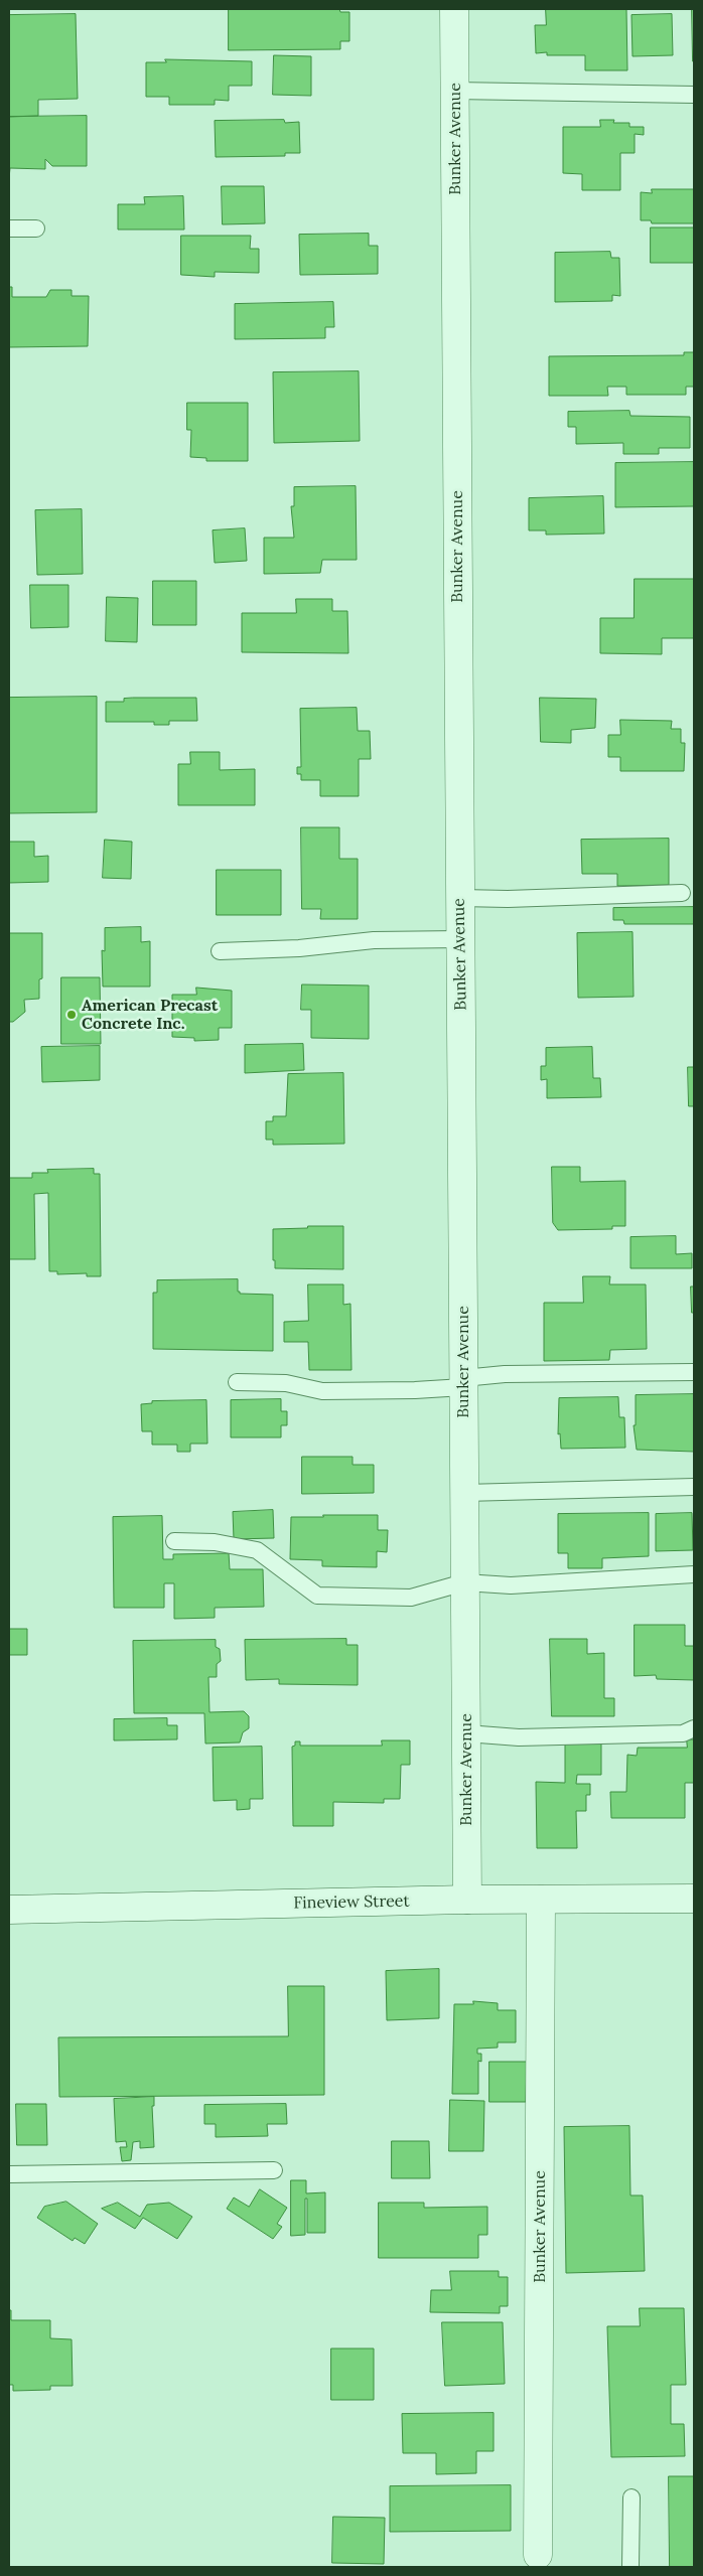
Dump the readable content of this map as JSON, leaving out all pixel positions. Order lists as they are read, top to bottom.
{
  "streets": {
    "street": ["Bunker Avenue", "Fineview Street"]
  },
  "crossings": [
    ["Bunker Avenue", "Fineview Street"]
  ],
  "places": ["American Precast Concrete Inc."]
}
